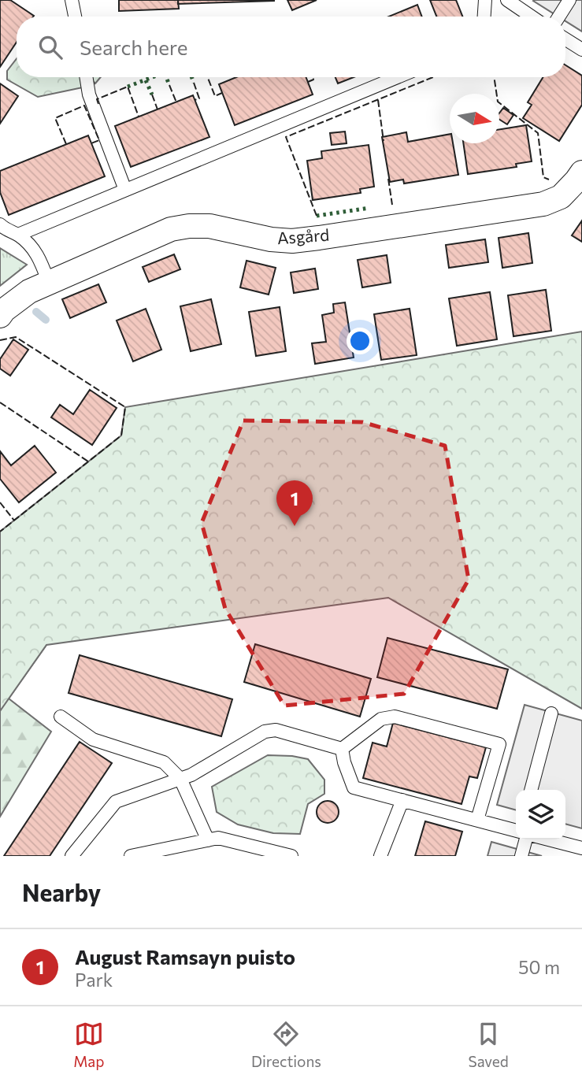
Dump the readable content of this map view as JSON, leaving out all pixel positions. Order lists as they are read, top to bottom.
{
  "streets": {
    "street": ["Asgård"]
  },
  "north": "right",
  "page": {
    "search": "Search here",
    "pins": "1",
    "heading": "Nearby",
    "list": [
      {
        "mark": "1",
        "name": "August Ramsayn puisto",
        "note": "Park",
        "value": "50 m"
      }
    ],
    "nav": ["Map", "Directions", "Saved"]
  }
}
